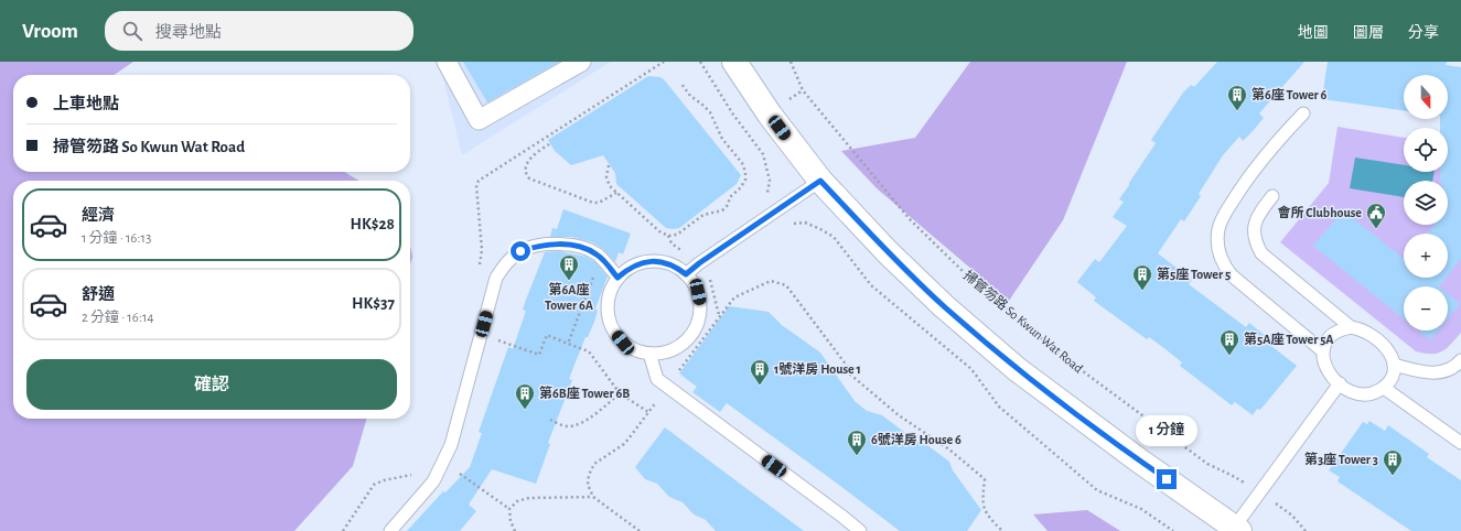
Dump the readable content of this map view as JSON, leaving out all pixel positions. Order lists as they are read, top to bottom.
{
  "streets": {
    "path": ["掃管笏路 So Kwun Wat Road"]
  },
  "places": {
    "building": [
      "第6座 Tower 6",
      "第6A座 Tower 6A",
      "第5座 Tower 5",
      "第5A座 Tower 5A",
      "1號洋房 House 1",
      "第6B座 Tower 6B",
      "6號洋房 House 6",
      "第3座 Tower 3"
    ],
    "public building": ["會所 Clubhouse"]
  },
  "north": "bottom",
  "page": {
    "header": "Vroom",
    "search": "搜尋地點",
    "nav": ["地圖", "圖層", "分享"],
    "map_buttons": ["+", "−"],
    "banner": ["上車地點", "掃管笏路 So Kwun Wat Road"],
    "list": [
      {
        "name": "經濟",
        "note": "1 分鐘 · 16:13",
        "value": "HK$28"
      },
      {
        "name": "舒適",
        "note": "2 分鐘 · 16:14",
        "value": "HK$37"
      }
    ],
    "buttons": "確認",
    "bubble": "1 分鐘"
  }
}
